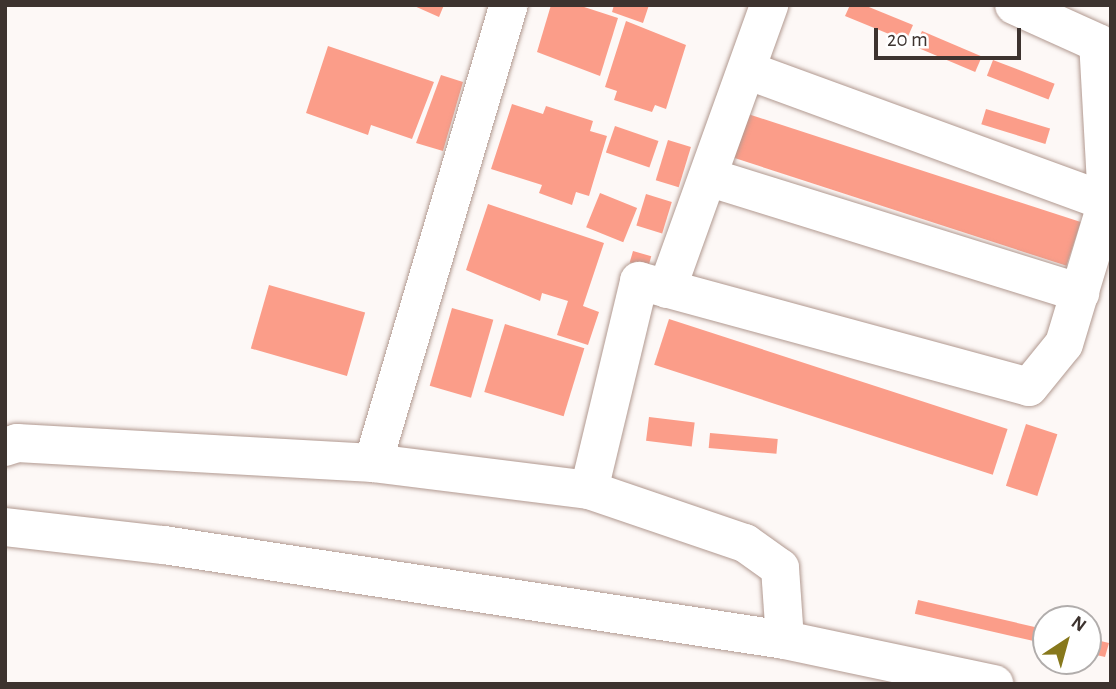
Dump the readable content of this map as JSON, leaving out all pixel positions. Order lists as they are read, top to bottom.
{
  "scale_bar": "20 m",
  "north": "top right"
}
